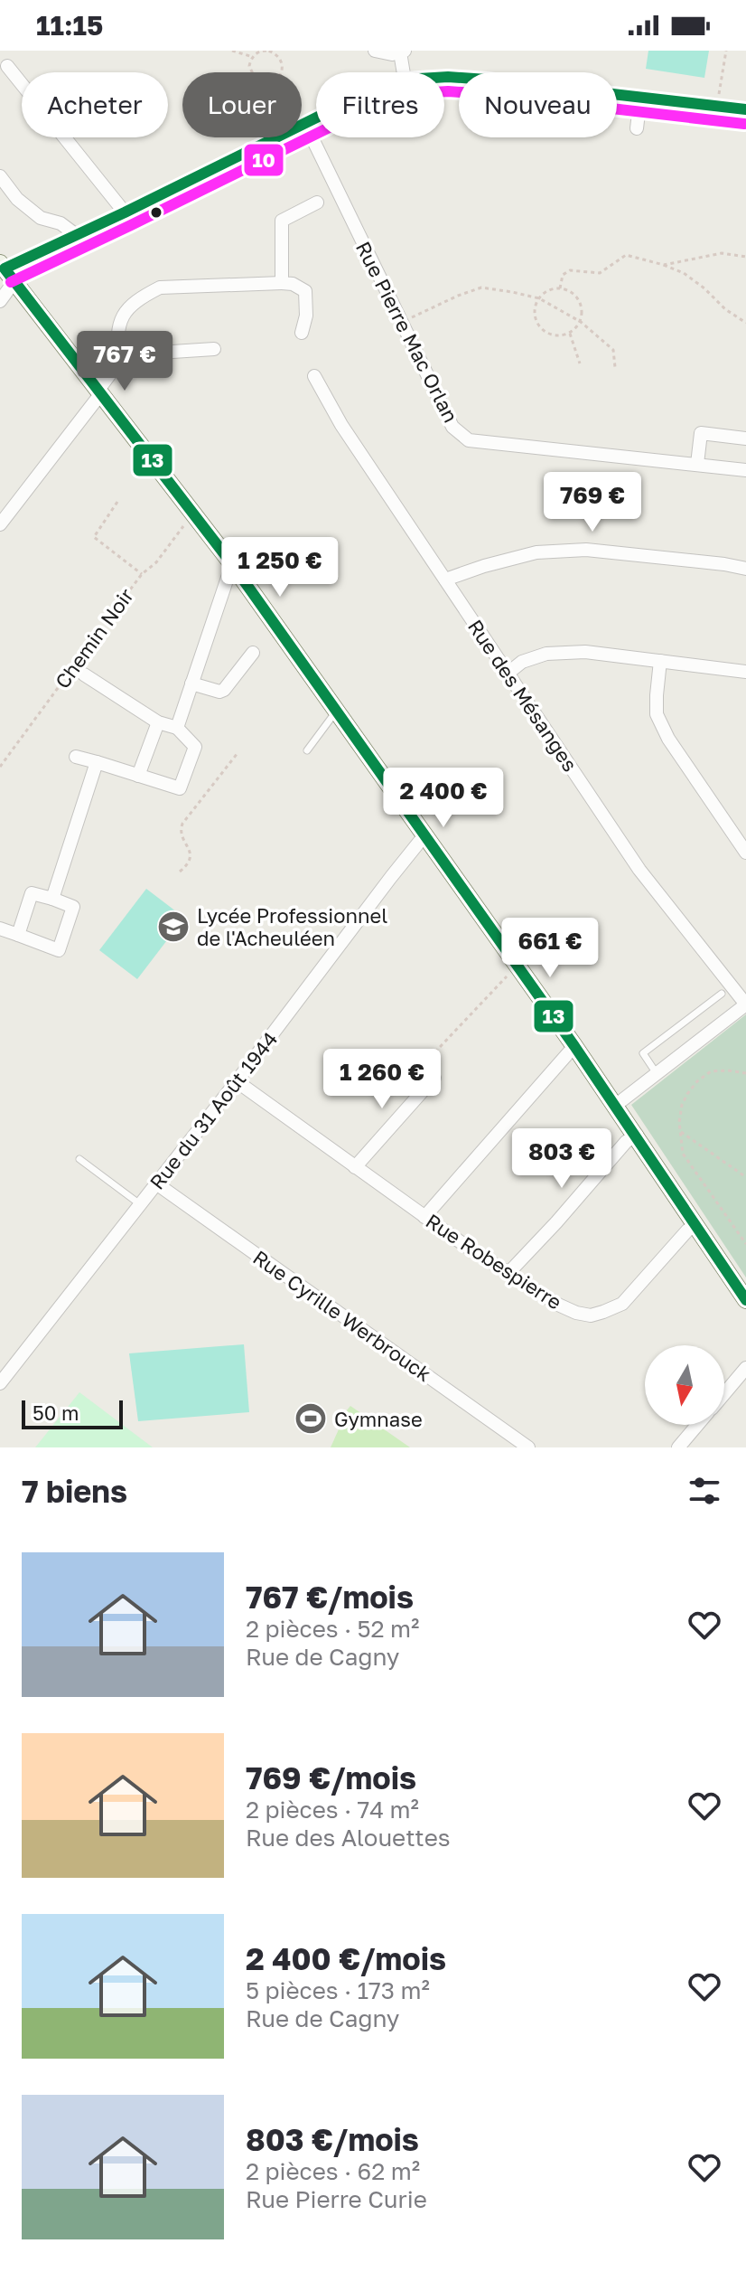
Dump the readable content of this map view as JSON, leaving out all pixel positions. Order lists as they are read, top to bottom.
{
  "streets": {
    "street": [
      "Rue Pierre Mac Orlan",
      "Rue des Mésanges",
      "Rue du 31 Août 1944",
      "Rue Robespierre",
      "Rue Cyrille Werbrouck"
    ],
    "path": ["Chemin Noir"]
  },
  "crossings": [
    ["Rue du 31 Août 1944", "Rue Robespierre"],
    ["Rue du 31 Août 1944", "Rue Cyrille Werbrouck"]
  ],
  "places": {
    "school or university": ["Lycée Professionnel de l'Acheuléen"],
    "sports": ["Gymnase"]
  },
  "lines": ["transit line 13", "transit line 10"],
  "scale_bar": "50 m",
  "north": "bottom",
  "page": {
    "status": "11:15",
    "chip": [
      "Acheter",
      "Louer",
      "Filtres",
      "Nouveau"
    ],
    "price": [
      "767 €",
      "769 €",
      "1 250 €",
      "2 400 €",
      "661 €",
      "1 260 €",
      "803 €"
    ],
    "scale": "50 m",
    "heading": "7 biens",
    "list": [
      {
        "name": "767 €/mois",
        "note": "2 pièces · 52 m² · Rue de Cagny"
      },
      {
        "name": "769 €/mois",
        "note": "2 pièces · 74 m² · Rue des Alouettes"
      },
      {
        "name": "2 400 €/mois",
        "note": "5 pièces · 173 m² · Rue de Cagny"
      },
      {
        "name": "803 €/mois",
        "note": "2 pièces · 62 m² · Rue Pierre Curie"
      }
    ]
  }
}
